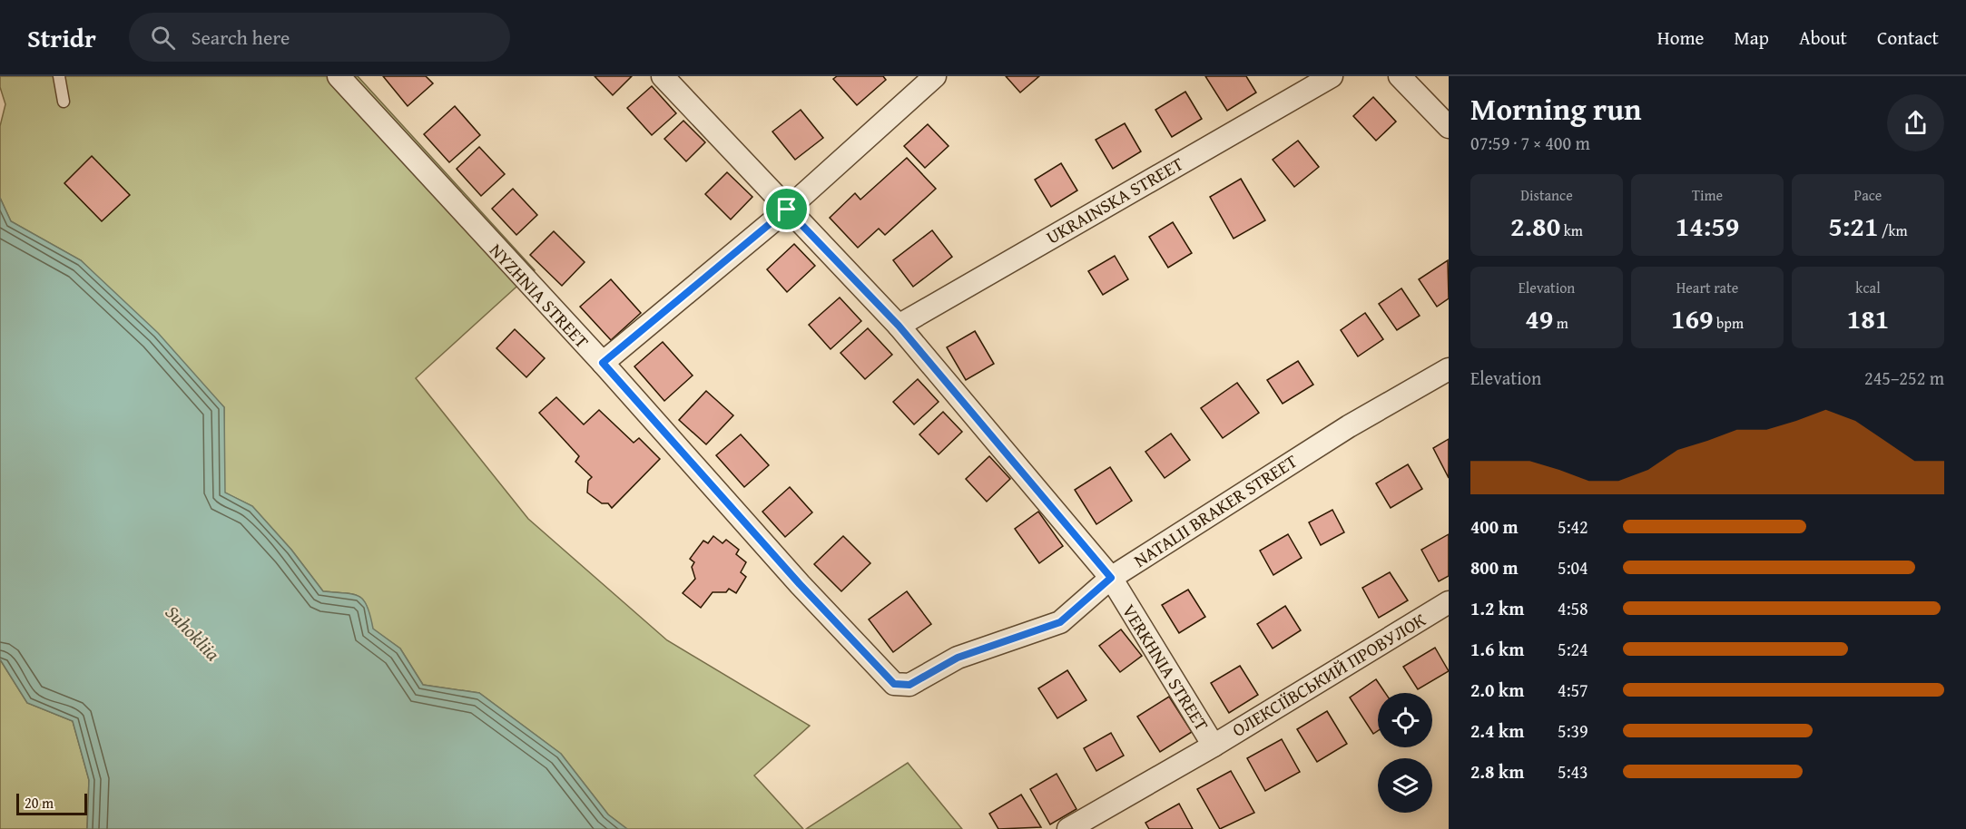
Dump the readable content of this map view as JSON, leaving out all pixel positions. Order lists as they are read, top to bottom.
{
  "streets": {
    "street": [
      "UKRAINSKA STREET",
      "NYZHNIA STREET",
      "NATALII BRAKER STREET",
      "VERKHNIA STREET",
      "ОЛЕКСІЇВСЬКИЙ ПРОВУЛОК"
    ]
  },
  "crossings": [
    ["UKRAINSKA STREET", "VERKHNIA STREET"],
    ["NYZHNIA STREET", "NATALII BRAKER STREET"],
    ["NATALII BRAKER STREET", "VERKHNIA STREET"],
    ["VERKHNIA STREET", "ОЛЕКСІЇВСЬКИЙ ПРОВУЛОК"]
  ],
  "water": ["Suhokliia"],
  "scale_bar": "20 m",
  "page": {
    "header": "Stridr",
    "search": "Search here",
    "nav": [
      "Home",
      "Map",
      "About",
      "Contact"
    ],
    "heading": ["Morning run", "07:59 · 7 × 400 m"],
    "stats": [
      ["Distance", "2.80 km"],
      ["Time", "14:59"],
      ["Pace", "5:21 /km"],
      ["Elevation", "49 m"],
      ["Heart rate", "169 bpm"],
      ["kcal", "181"]
    ],
    "chart": ["Elevation", "245–252 m"],
    "list": [
      {
        "name": "400 m",
        "note": "5:42"
      },
      {
        "name": "800 m",
        "note": "5:04"
      },
      {
        "name": "1.2 km",
        "note": "4:58"
      },
      {
        "name": "1.6 km",
        "note": "5:24"
      },
      {
        "name": "2.0 km",
        "note": "4:57"
      },
      {
        "name": "2.4 km",
        "note": "5:39"
      },
      {
        "name": "2.8 km",
        "note": "5:43"
      }
    ],
    "scale": "20 m"
  }
}
